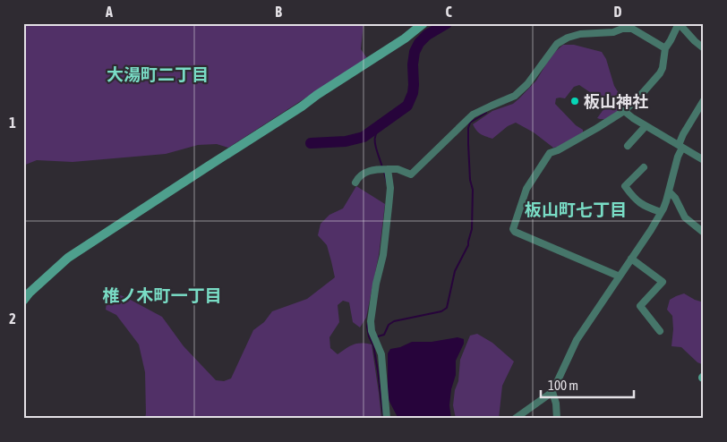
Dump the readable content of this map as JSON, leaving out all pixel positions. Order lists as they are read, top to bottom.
{
  "districts": ["大湯町二丁目", "板山町七丁目", "椎ノ木町一丁目"],
  "places": ["板山神社"],
  "scale_bar": "100 m",
  "grid": {
    "columns": [
      "A",
      "B",
      "C",
      "D"
    ],
    "rows": ["1", "2"]
  }
}
